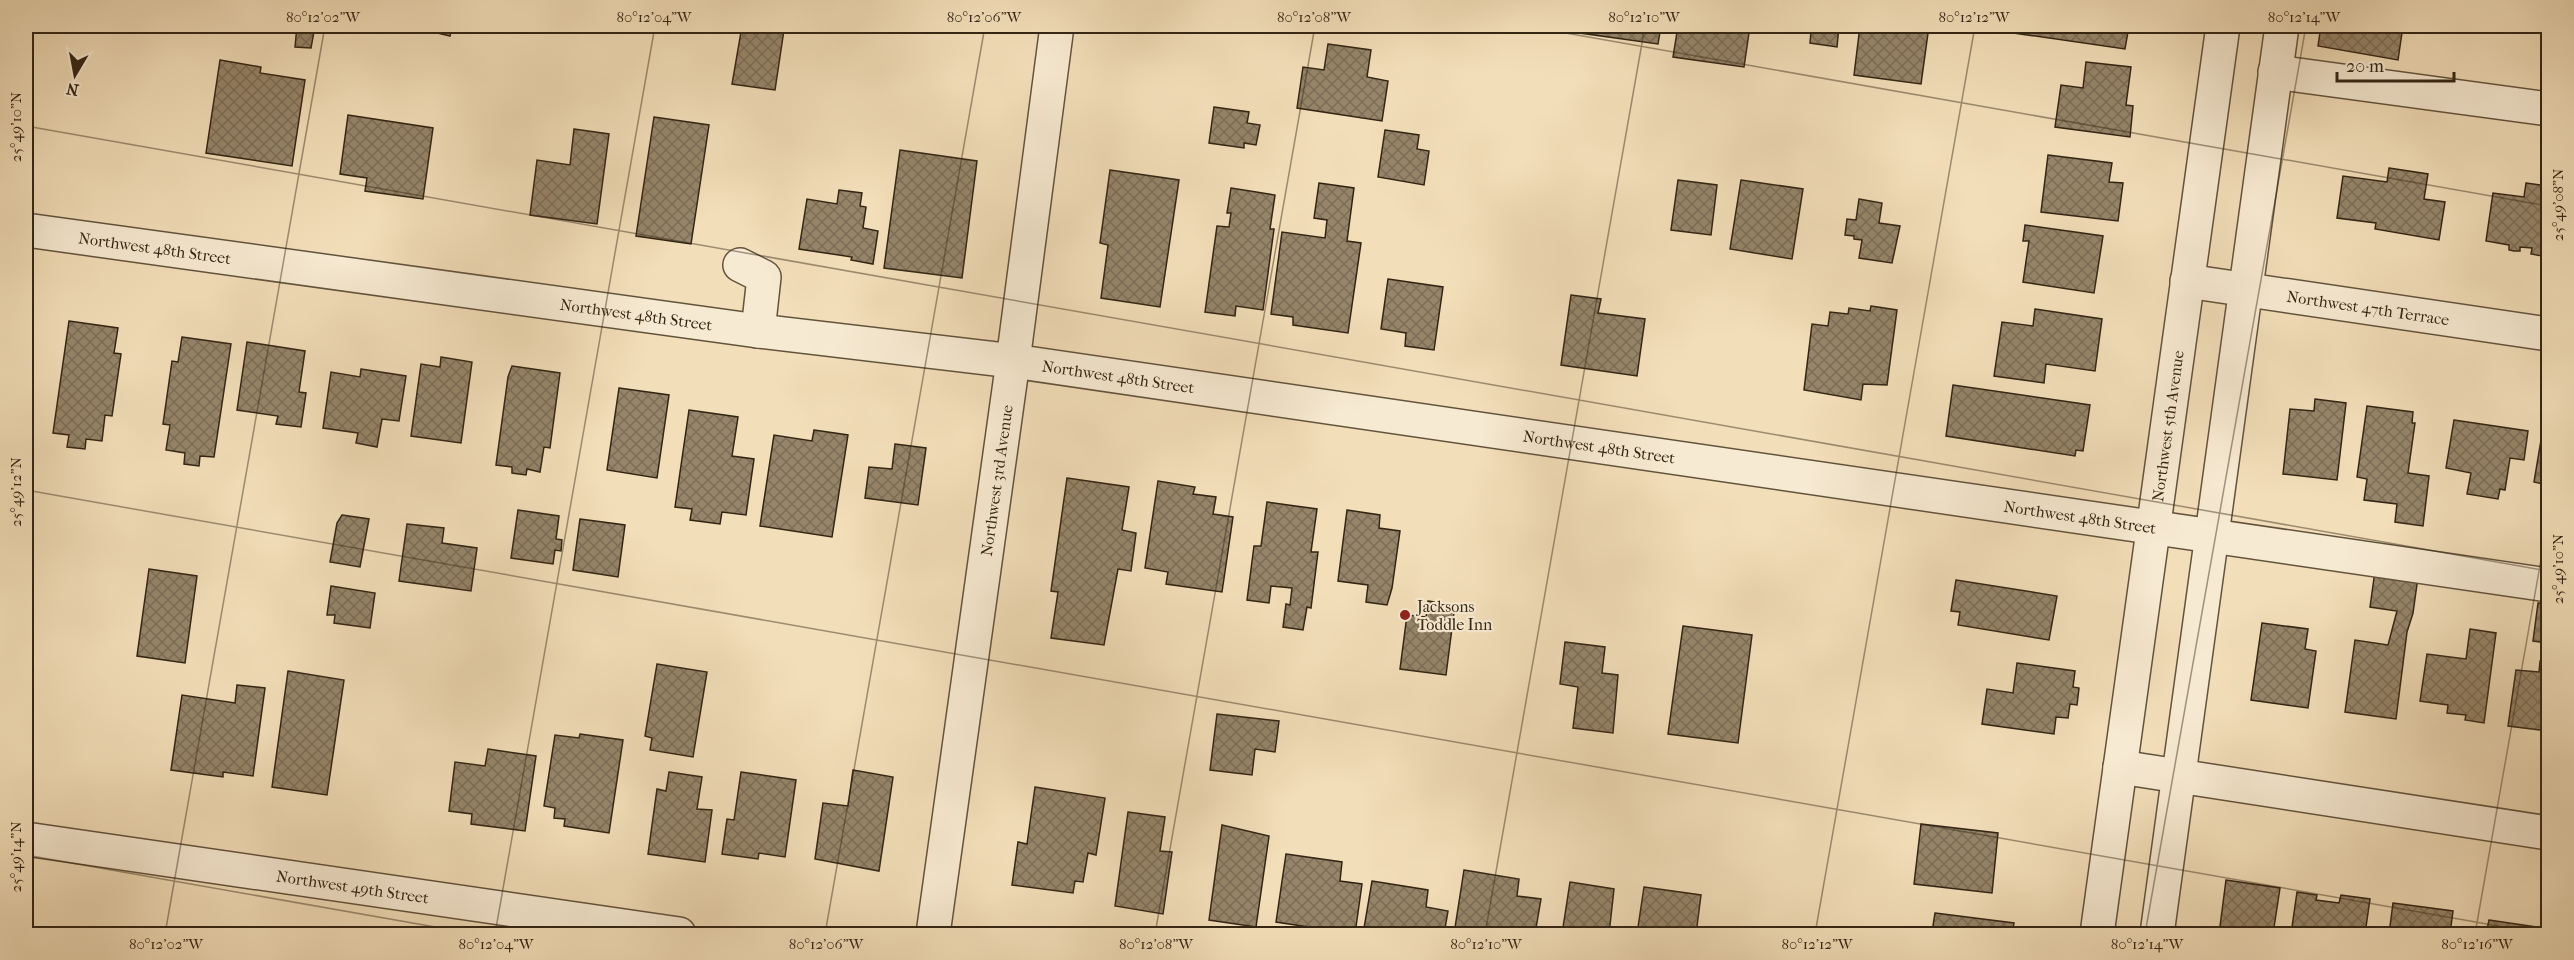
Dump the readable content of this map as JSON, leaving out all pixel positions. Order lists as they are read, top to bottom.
{
  "streets": {
    "street": [
      "Northwest 48th Street",
      "Northwest 47th Terrace",
      "Northwest 5th Avenue",
      "Northwest 3rd Avenue",
      "Northwest 49th Street"
    ]
  },
  "crossings": [
    ["Northwest 48th Street", "Northwest 5th Avenue"],
    ["Northwest 48th Street", "Northwest 3rd Avenue"],
    ["Northwest 47th Terrace", "Northwest 5th Avenue"]
  ],
  "places": ["Jacksons Toddle Inn"],
  "scale_bar": "20 m",
  "north": "bottom",
  "coordinates": [
    "80°12'02\"W",
    "80°12'04\"W",
    "80°12'06\"W",
    "80°12'08\"W",
    "80°12'10\"W",
    "80°12'12\"W",
    "80°12'14\"W",
    "25°49'10\"N",
    "25°49'08\"N",
    "25°49'12\"N",
    "25°49'14\"N",
    "80°12'16\"W"
  ]
}
